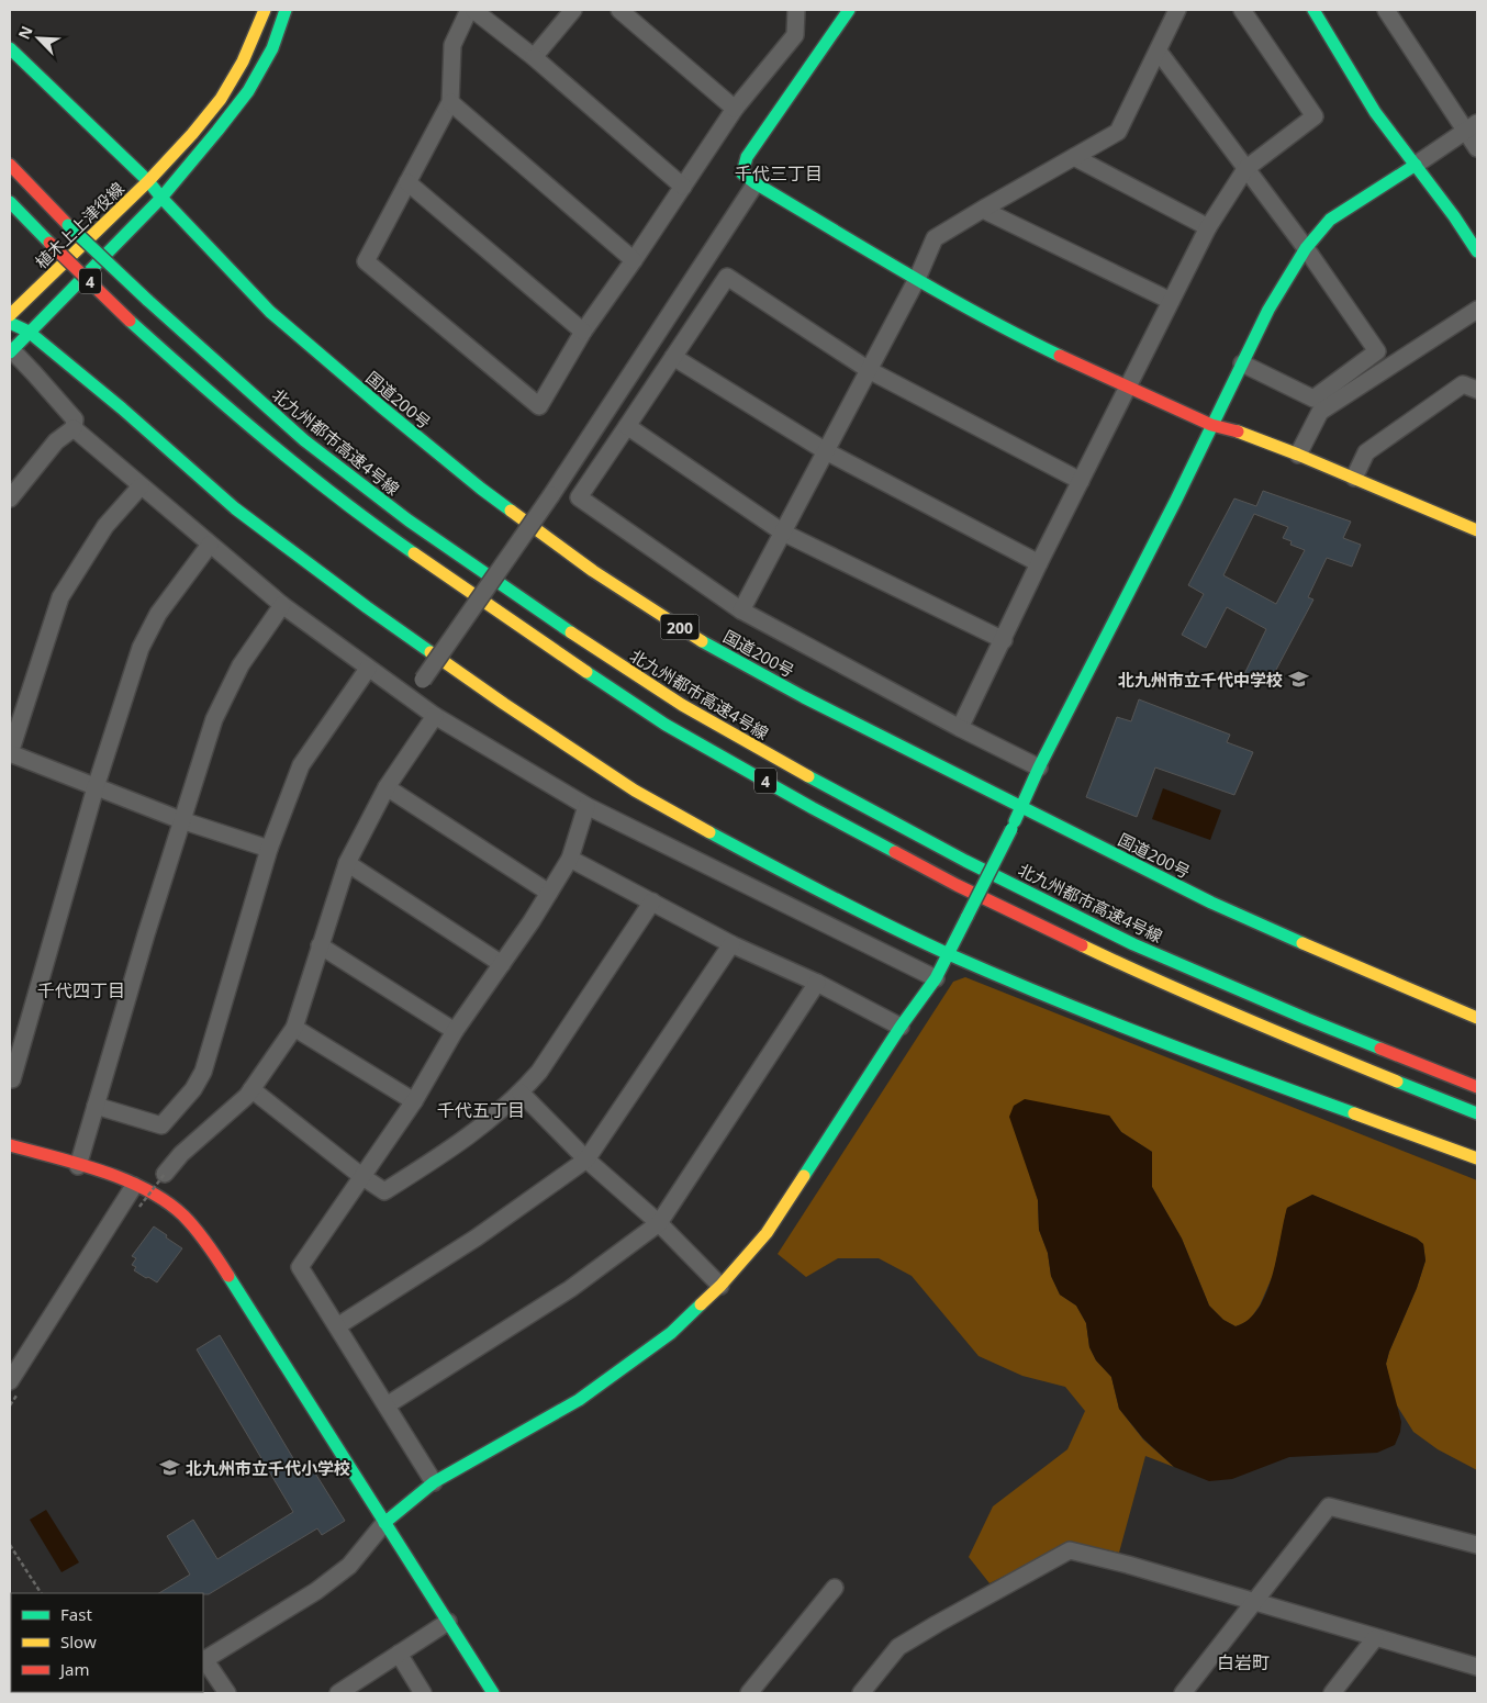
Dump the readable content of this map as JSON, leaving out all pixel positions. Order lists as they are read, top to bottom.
{
  "streets": {
    "main road": [
      "植木上上津役線",
      "4",
      "国道200号",
      "北九州都市高速4号線",
      "200"
    ]
  },
  "crossings": [
    ["植木上上津役線", "国道200号"]
  ],
  "districts": [
    "千代三丁目",
    "千代四丁目",
    "千代五丁目",
    "白岩町"
  ],
  "places": {
    "school or university": ["北九州市立千代中学校", "北九州市立千代小学校"]
  },
  "legend": ["Fast", "Slow", "Jam"],
  "north": "top left"
}
